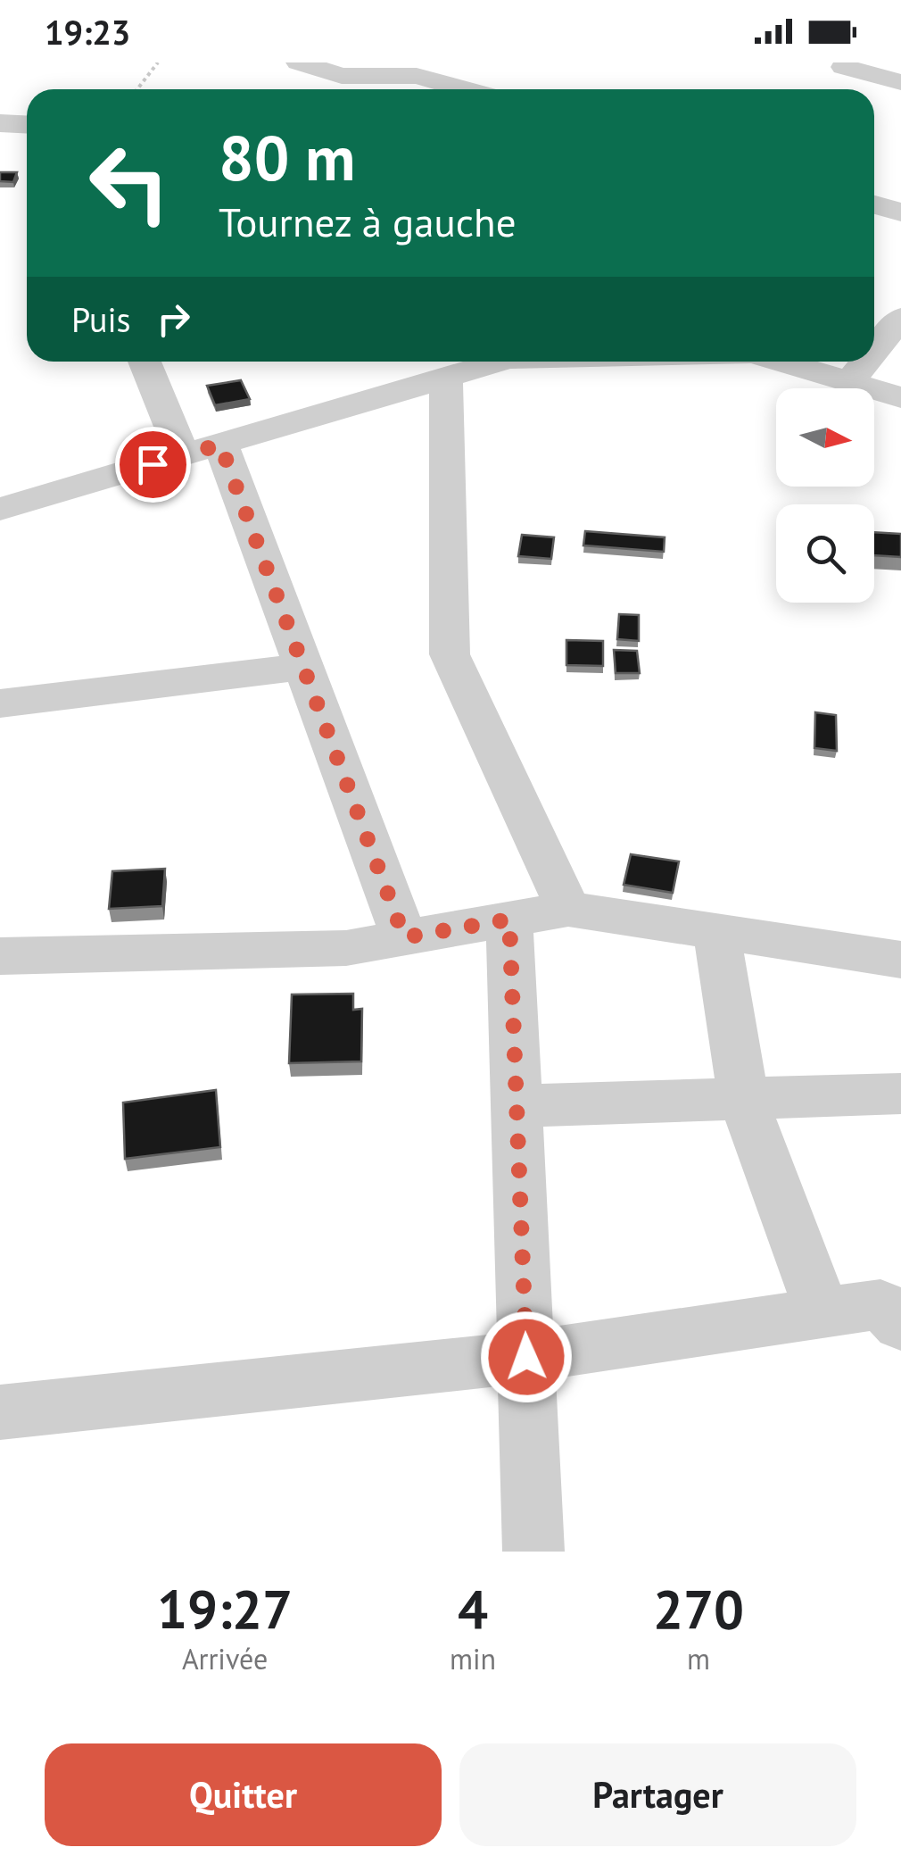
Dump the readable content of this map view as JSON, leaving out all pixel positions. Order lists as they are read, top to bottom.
{
  "north": "right",
  "page": {
    "status": "19:23",
    "turn": ["80 m", "Tournez à gauche"],
    "then": "Puis",
    "eta": [
      "19:27",
      "Arrivée",
      "4",
      "min",
      "270",
      "m"
    ],
    "buttons": ["Quitter", "Partager"]
  }
}
